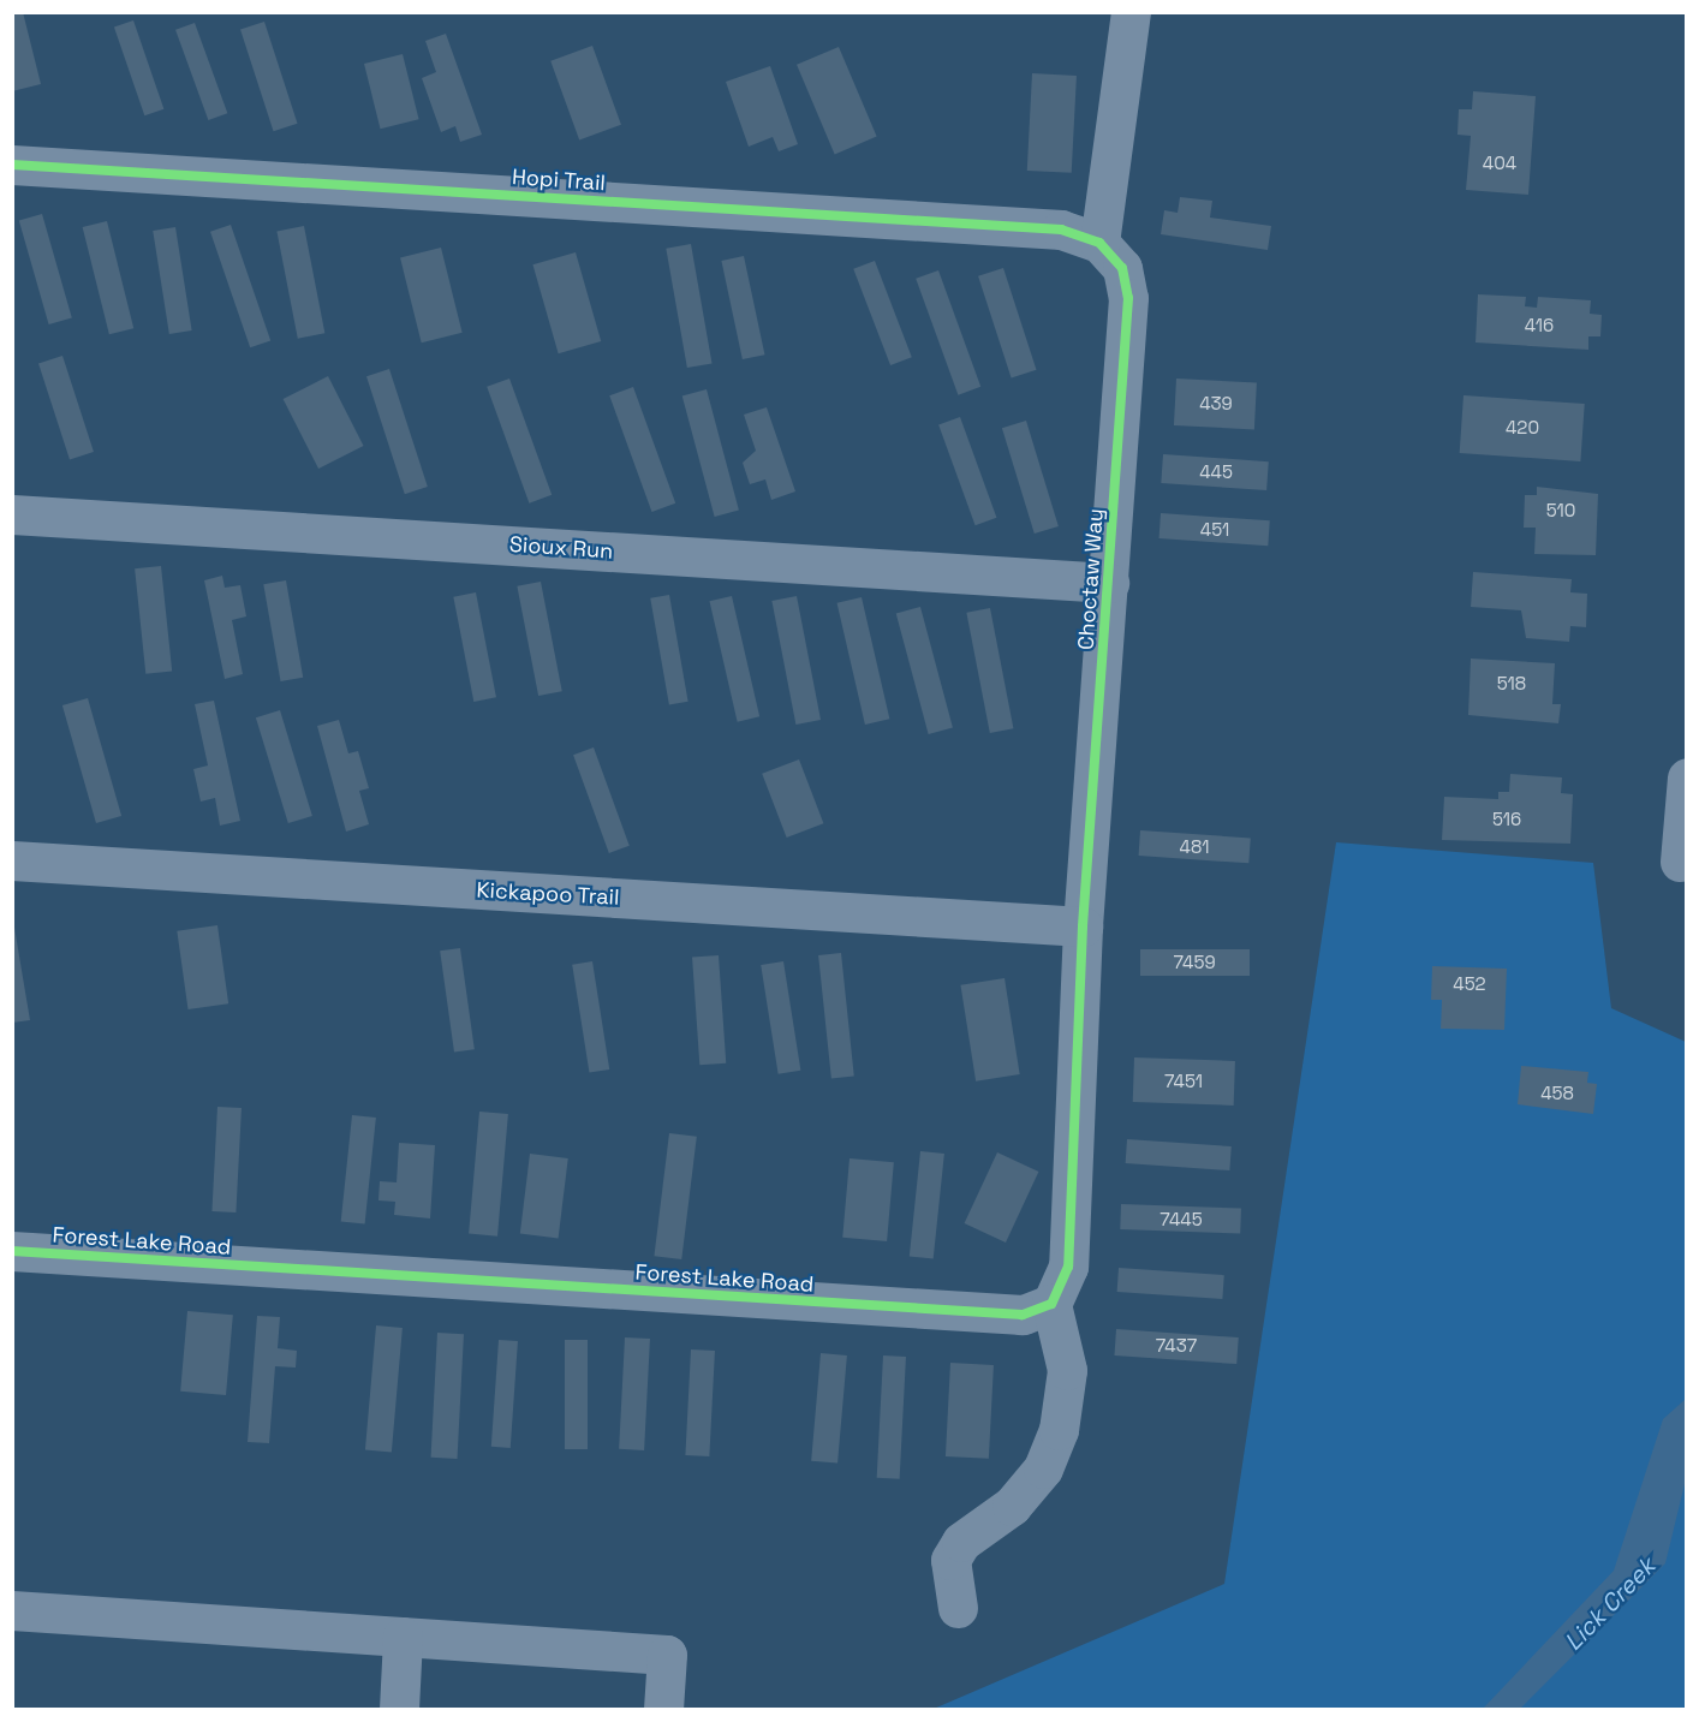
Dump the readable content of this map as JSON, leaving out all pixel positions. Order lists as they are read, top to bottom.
{
  "streets": {
    "street": [
      "Hopi Trail",
      "Sioux Run",
      "Choctaw Way",
      "Kickapoo Trail",
      "Forest Lake Road"
    ]
  },
  "crossings": [
    ["Hopi Trail", "Choctaw Way"],
    ["Sioux Run", "Choctaw Way"],
    ["Choctaw Way", "Kickapoo Trail"]
  ],
  "water": ["Lick Creek"],
  "house_numbers": [
    "404",
    "416",
    "439",
    "420",
    "445",
    "510",
    "451",
    "518",
    "516",
    "481",
    "7459",
    "452",
    "7451",
    "458",
    "7445",
    "7437"
  ]
}
